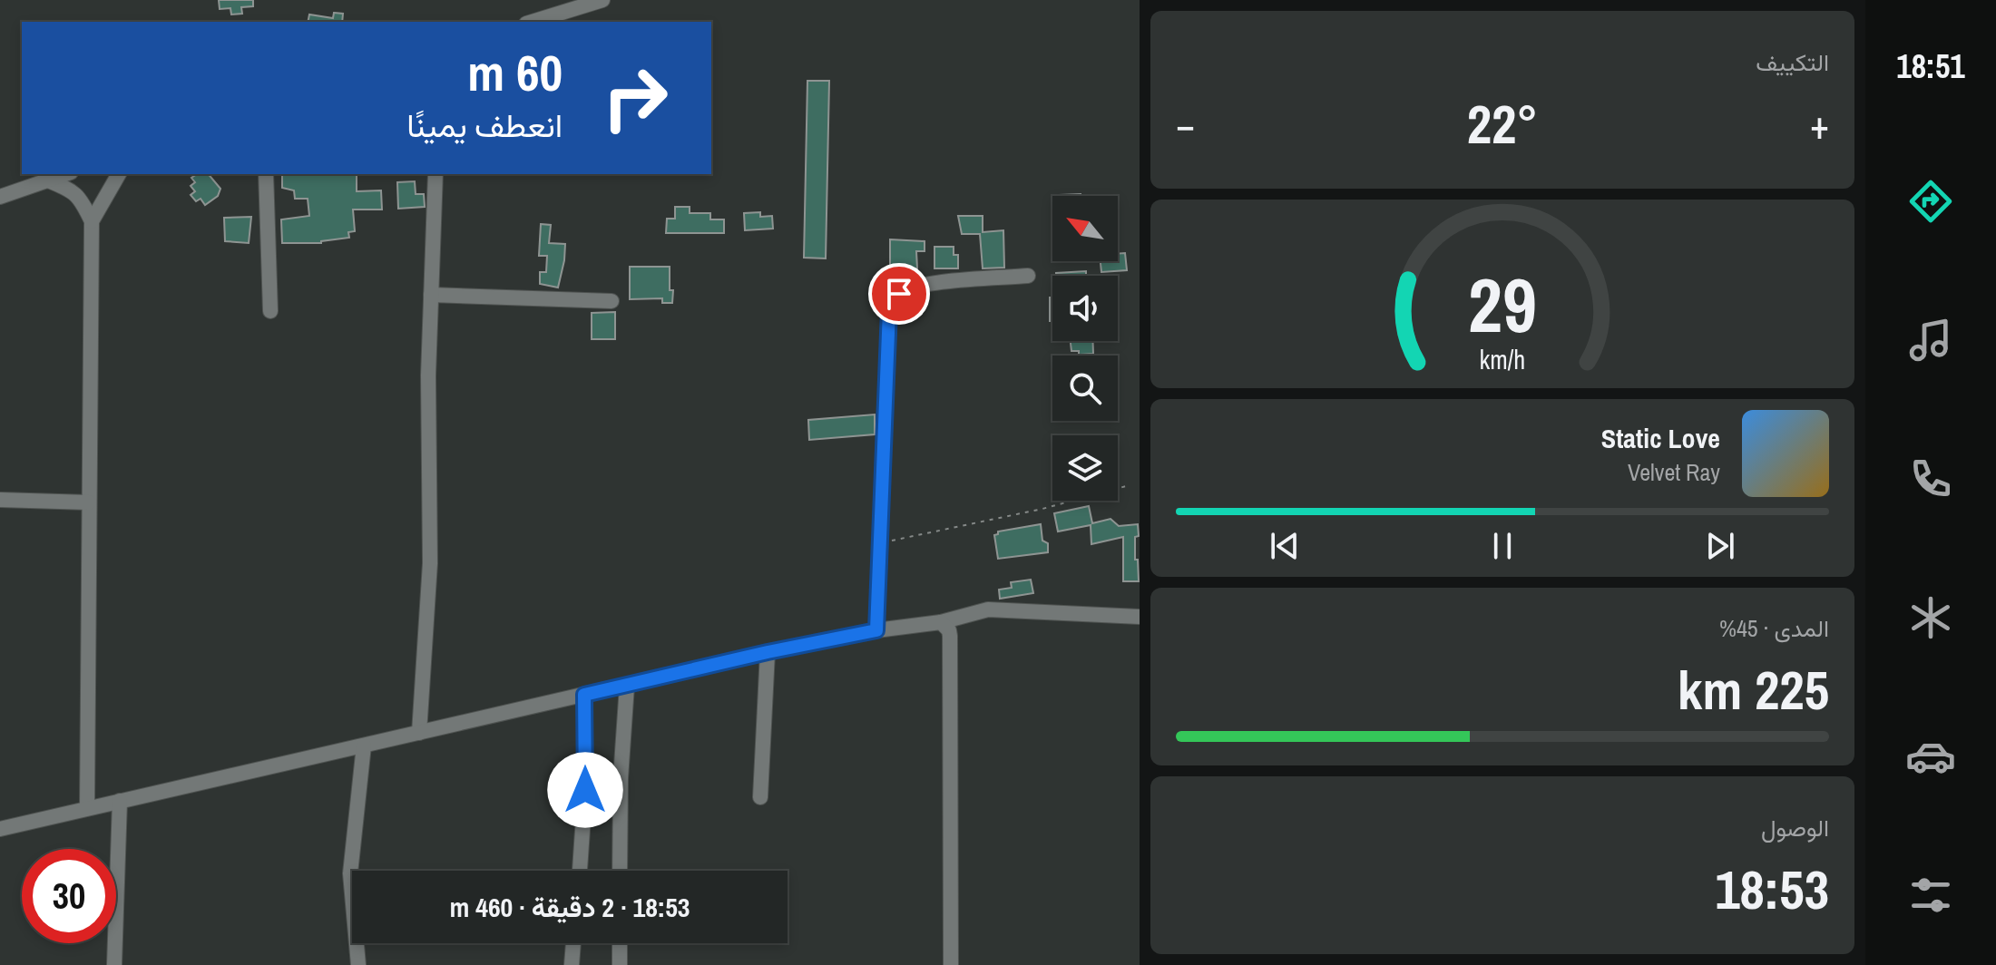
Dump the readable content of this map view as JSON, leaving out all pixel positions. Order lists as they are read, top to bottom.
{
  "north": "top left",
  "page": {
    "tabs": "18:51",
    "tile": [
      "التكييف",
      ["المدى · 45%", "225 km"],
      ["الوصول", "18:53"]
    ],
    "turn": ["60 m", "انعطف يمينًا"],
    "heat": ["−", "22°", "+"],
    "song": ["Static Love", "Velvet Ray"],
    "limit": "30",
    "trip": "18:53 · 2 دقيقة · 460 m",
    "gauge": ["29", "km/h"]
  }
}
